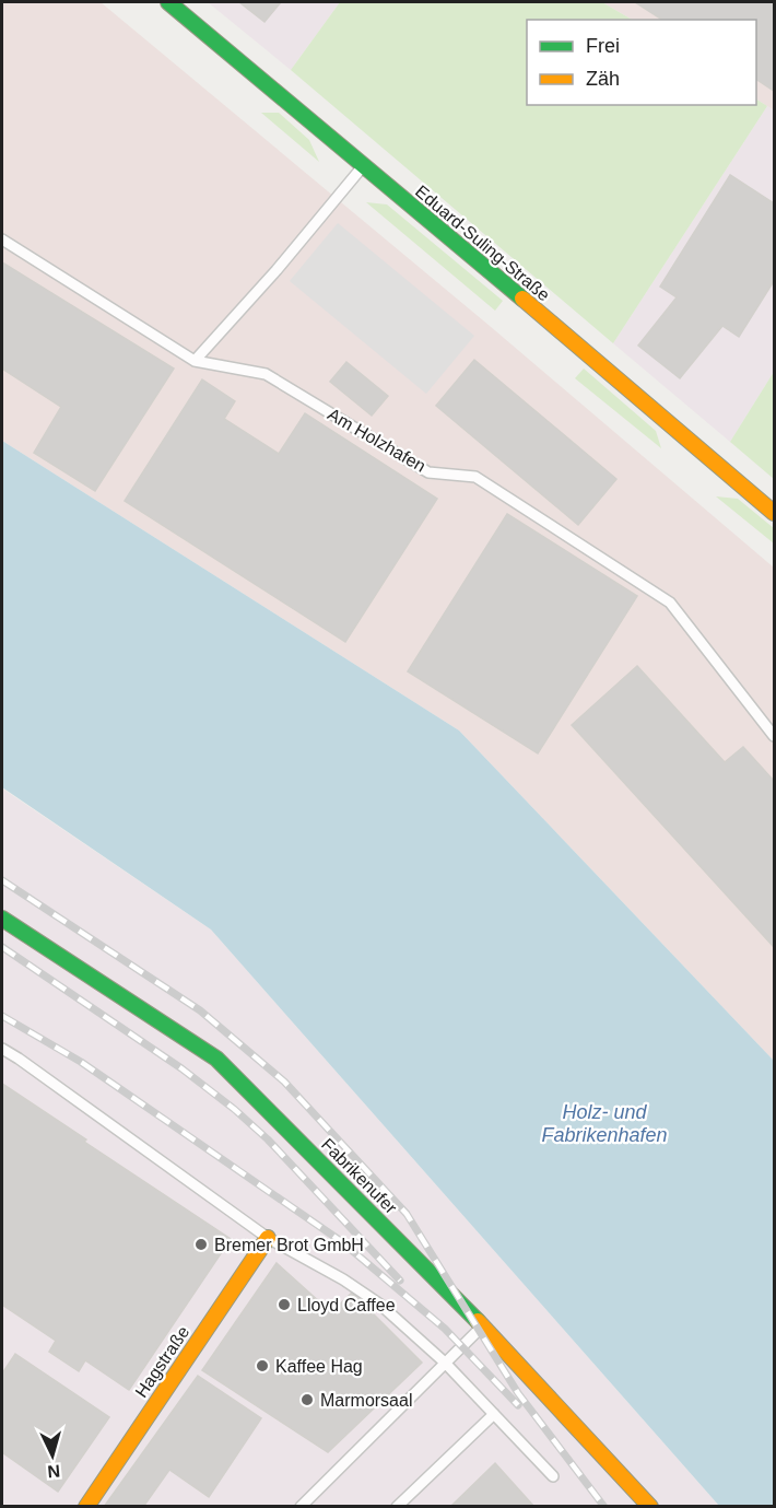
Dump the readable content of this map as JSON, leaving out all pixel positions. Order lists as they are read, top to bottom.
{
  "streets": {
    "street": ["Eduard-Suling-Straße", "Fabrikenufer", "Hagstraße"],
    "lane": ["Am Holzhafen"]
  },
  "water": ["Holz- und Fabrikenhafen"],
  "places": [
    "Bremer Brot GmbH",
    "Lloyd Caffee",
    "Kaffee Hag",
    "Marmorsaal"
  ],
  "legend": ["Frei", "Zäh"],
  "north": "bottom"
}
